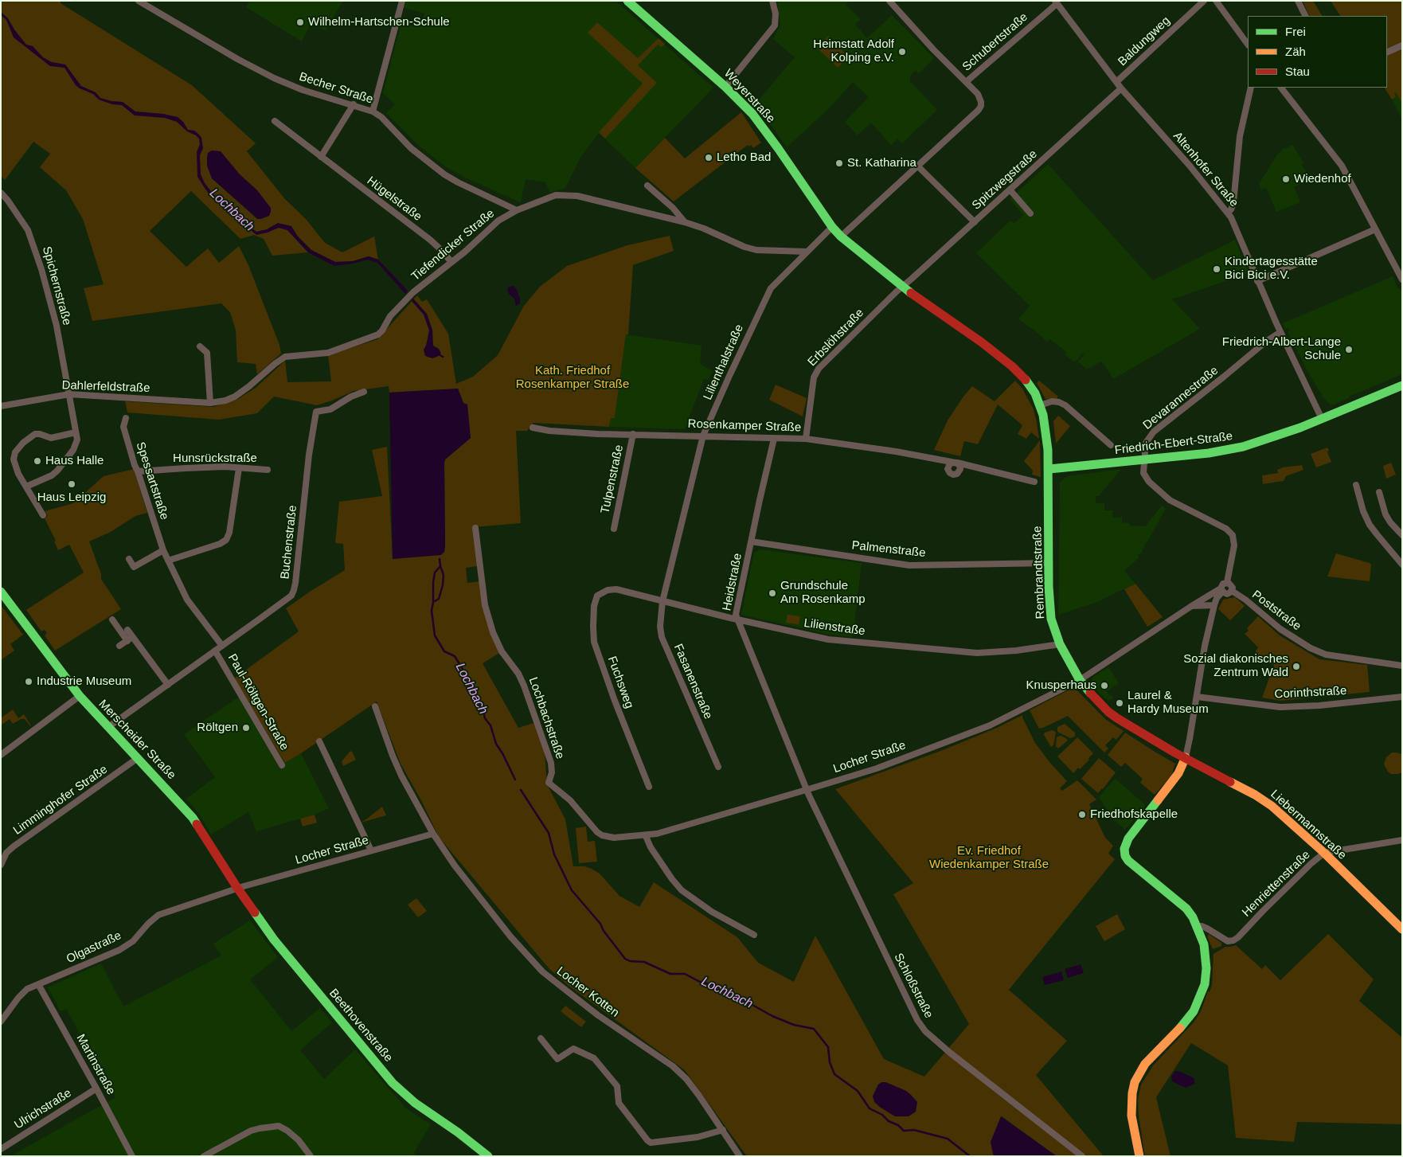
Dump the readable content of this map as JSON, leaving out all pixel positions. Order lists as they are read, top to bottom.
{
  "streets": {
    "main road": [
      "Weyerstraße",
      "Friedrich-Ebert-Straße",
      "Rembrandtstraße",
      "Merscheider Straße",
      "Liebermannstraße",
      "Beethovenstraße"
    ],
    "street": [
      "Baldungweg",
      "Schubertstraße",
      "Becher Straße",
      "Altenhofer Straße",
      "Spitzwegstraße",
      "Hügelstraße",
      "Tiefendicker Straße",
      "Spichernstraße",
      "Erbslöhstraße",
      "Lilienthalstraße",
      "Dahlerfeldstraße",
      "Devarannestraße",
      "Rosenkamper Straße",
      "Hunsrückstraße",
      "Tulpenstraße",
      "Spessartstraße",
      "Buchenstraße",
      "Palmenstraße",
      "Heidstraße",
      "Poststraße",
      "Lilienstraße",
      "Fasanenstraße",
      "Fuchsweg",
      "Corinthstraße",
      "Paul-Röltgen-Straße",
      "Lochbachstraße",
      "Locher Straße",
      "Limminghofer Straße",
      "Henriettenstraße",
      "Olgastraße",
      "Schloßstraße",
      "Locher Kotten",
      "Martinstraße",
      "Ulrichstraße"
    ]
  },
  "crossings": [
    ["Baldungweg", "Altenhofer Straße"],
    ["Schubertstraße", "Altenhofer Straße"],
    ["Becher Straße", "Tiefendicker Straße"],
    ["Weyerstraße", "Lilienthalstraße"],
    ["Altenhofer Straße", "Spitzwegstraße"],
    ["Altenhofer Straße", "Devarannestraße"],
    ["Altenhofer Straße", "Friedrich-Ebert-Straße"],
    ["Spitzwegstraße", "Erbslöhstraße"],
    ["Hügelstraße", "Tiefendicker Straße"],
    ["Tiefendicker Straße", "Lilienthalstraße"],
    ["Tiefendicker Straße", "Dahlerfeldstraße"],
    ["Spichernstraße", "Dahlerfeldstraße"],
    ["Erbslöhstraße", "Rosenkamper Straße"],
    ["Lilienthalstraße", "Rosenkamper Straße"],
    ["Lilienthalstraße", "Lilienstraße"],
    ["Lilienthalstraße", "Fasanenstraße"],
    ["Devarannestraße", "Friedrich-Ebert-Straße"],
    ["Rosenkamper Straße", "Tulpenstraße"],
    ["Rosenkamper Straße", "Heidstraße"],
    ["Friedrich-Ebert-Straße", "Rembrandtstraße"],
    ["Hunsrückstraße", "Spessartstraße"],
    ["Spessartstraße", "Buchenstraße"],
    ["Buchenstraße", "Paul-Röltgen-Straße"],
    ["Buchenstraße", "Merscheider Straße"],
    ["Palmenstraße", "Rembrandtstraße"],
    ["Palmenstraße", "Heidstraße"],
    ["Rembrandtstraße", "Lilienstraße"],
    ["Rembrandtstraße", "Locher Straße"],
    ["Rembrandtstraße", "Liebermannstraße"],
    ["Heidstraße", "Lilienstraße"],
    ["Heidstraße", "Locher Straße"],
    ["Heidstraße", "Schloßstraße"],
    ["Poststraße", "Locher Straße"],
    ["Lilienstraße", "Fasanenstraße"],
    ["Lilienstraße", "Fuchsweg"],
    ["Lochbachstraße", "Locher Straße"],
    ["Merscheider Straße", "Locher Straße"],
    ["Merscheider Straße", "Limminghofer Straße"],
    ["Merscheider Straße", "Olgastraße"],
    ["Merscheider Straße", "Beethovenstraße"],
    ["Locher Straße", "Olgastraße"],
    ["Locher Straße", "Schloßstraße"],
    ["Locher Straße", "Locher Kotten"],
    ["Locher Straße", "Beethovenstraße"],
    ["Liebermannstraße", "Henriettenstraße"],
    ["Olgastraße", "Beethovenstraße"],
    ["Olgastraße", "Martinstraße"],
    ["Martinstraße", "Ulrichstraße"]
  ],
  "water": ["Lochbach"],
  "parks": ["Kath. Friedhof Rosenkamper Straße", "Ev. Friedhof Wiedenkamper Straße"],
  "places": [
    "Wilhelm-Hartschen-Schule",
    "Heimstatt Adolf Kolping e.V.",
    "Letho Bad",
    "St. Katharina",
    "Wiedenhof",
    "Kindertagesstätte Bici Bici e.V.",
    "Friedrich-Albert-Lange Schule",
    "Haus Halle",
    "Haus Leipzig",
    "Grundschule Am Rosenkamp",
    "Sozial diakonisches Zentrum Wald",
    "Industrie Museum",
    "Knusperhaus",
    "Laurel & Hardy Museum",
    "Röltgen",
    "Friedhofskapelle"
  ],
  "legend": ["Frei", "Zäh", "Stau"]
}
